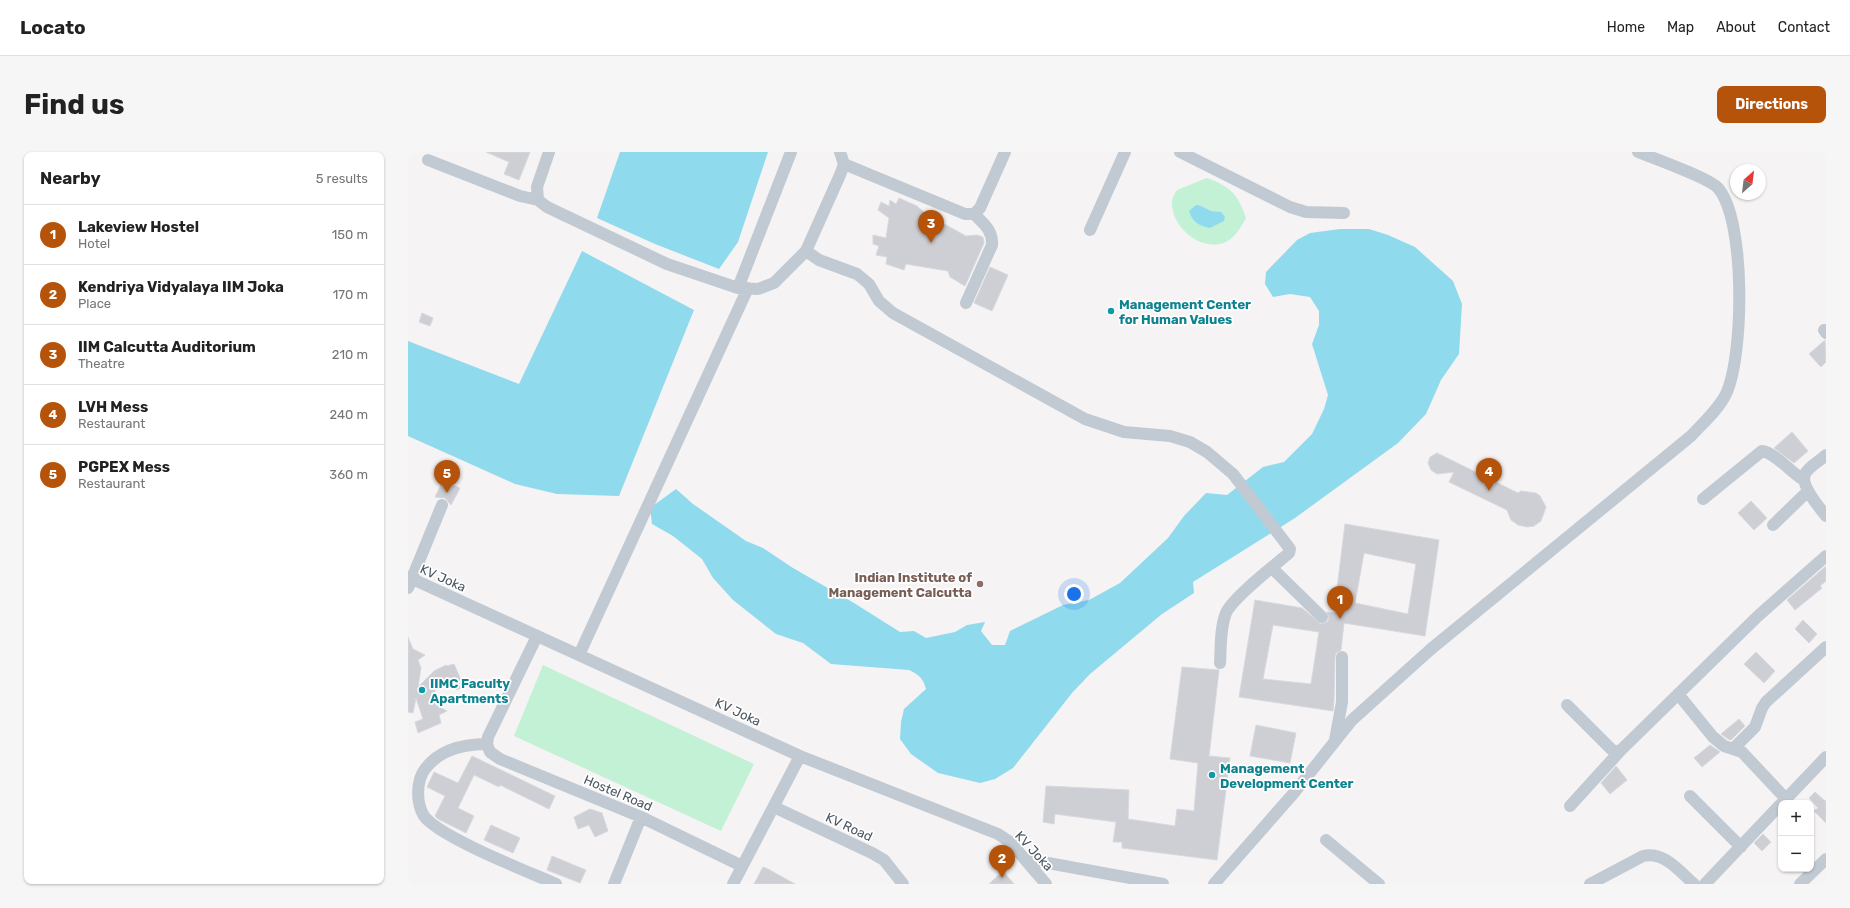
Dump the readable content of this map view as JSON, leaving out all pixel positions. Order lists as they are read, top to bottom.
{
  "streets": {
    "street": ["KV Joka", "Hostel Road", "KV Road"]
  },
  "places": [
    "Management Center for Human Values",
    "Indian Institute of Management Calcutta",
    "IIMC Faculty Apartments",
    "Management Development Center"
  ],
  "north": "top right",
  "page": {
    "header": "Locato",
    "nav": [
      "Home",
      "Map",
      "About",
      "Contact"
    ],
    "buttons": "Directions",
    "title": "Find us",
    "heading": ["Nearby", "5 results"],
    "list": [
      {
        "mark": "1",
        "name": "Lakeview Hostel",
        "note": "Hotel",
        "value": "150 m"
      },
      {
        "mark": "2",
        "name": "Kendriya Vidyalaya IIM Joka",
        "note": "Place",
        "value": "170 m"
      },
      {
        "mark": "3",
        "name": "IIM Calcutta Auditorium",
        "note": "Theatre",
        "value": "210 m"
      },
      {
        "mark": "4",
        "name": "LVH Mess",
        "note": "Restaurant",
        "value": "240 m"
      },
      {
        "mark": "5",
        "name": "PGPEX Mess",
        "note": "Restaurant",
        "value": "360 m"
      }
    ],
    "pins": [
      "3",
      "4",
      "5",
      "1",
      "2"
    ],
    "map_buttons": ["+", "−"]
  }
}
